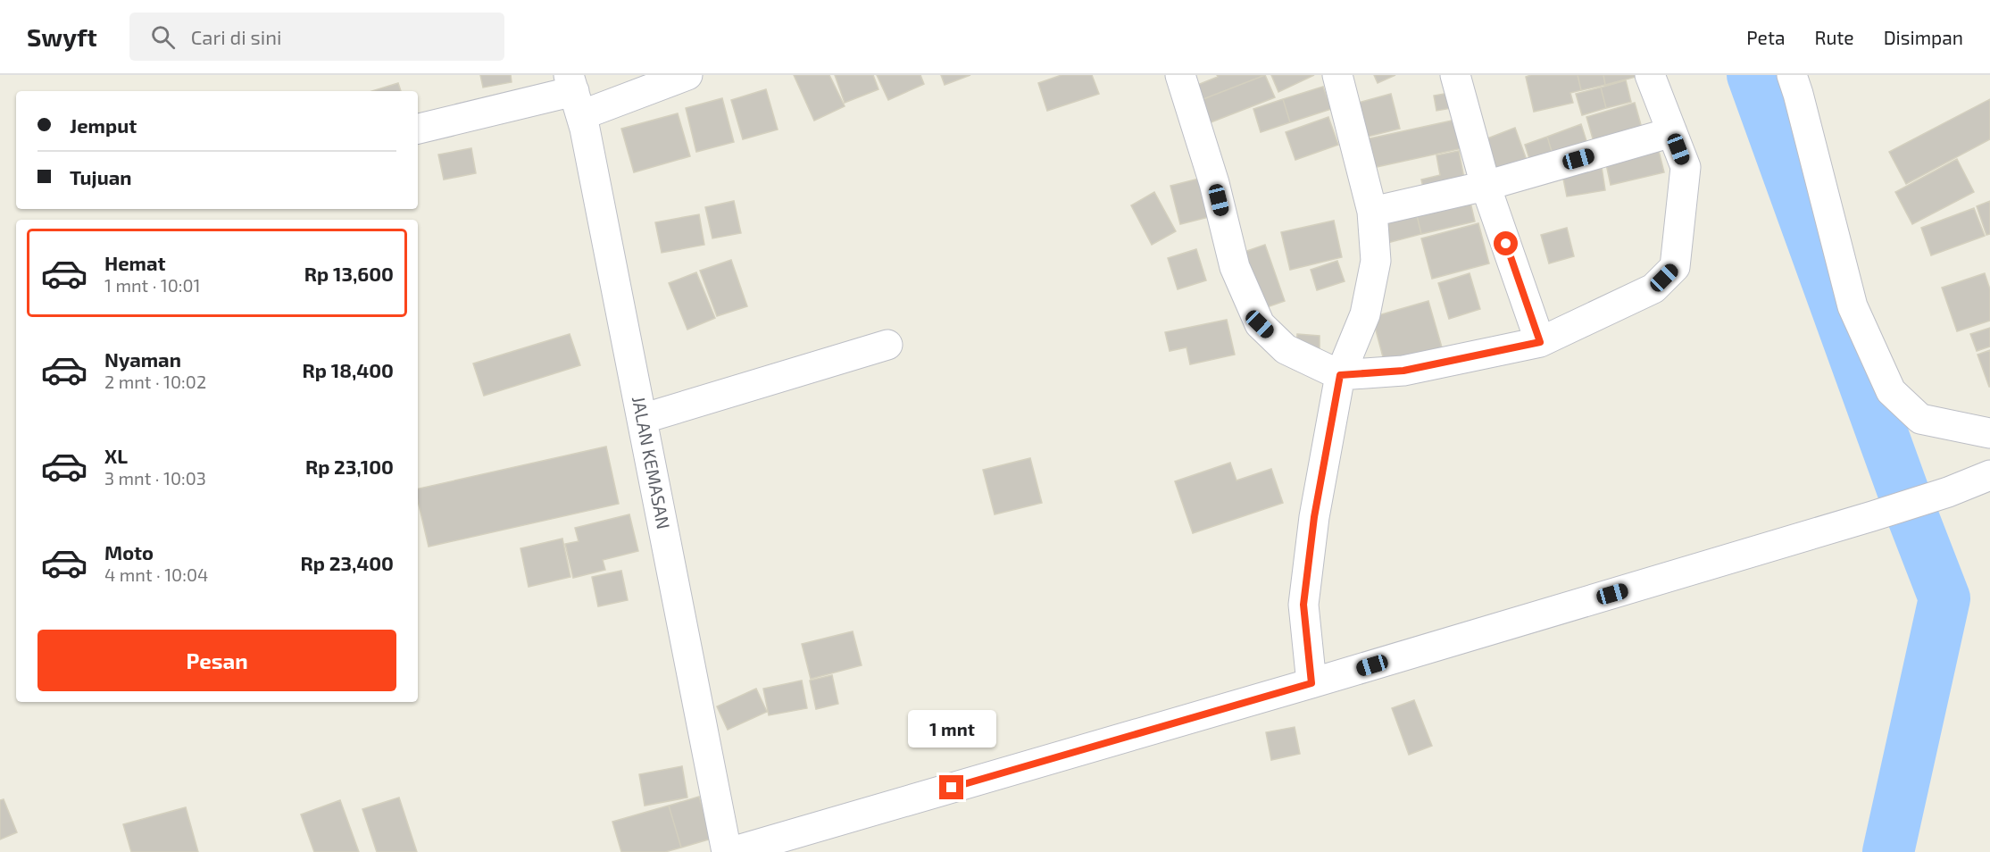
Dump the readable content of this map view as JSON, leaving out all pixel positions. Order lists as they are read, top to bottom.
{
  "streets": {
    "street": ["JALAN KEMASAN"]
  },
  "page": {
    "header": "Swyft",
    "search": "Cari di sini",
    "nav": ["Peta", "Rute", "Disimpan"],
    "banner": ["Jemput", "Tujuan"],
    "list": [
      {
        "name": "Hemat",
        "note": "1 mnt · 10:01",
        "value": "Rp 13,600"
      },
      {
        "name": "Nyaman",
        "note": "2 mnt · 10:02",
        "value": "Rp 18,400"
      },
      {
        "name": "XL",
        "note": "3 mnt · 10:03",
        "value": "Rp 23,100"
      },
      {
        "name": "Moto",
        "note": "4 mnt · 10:04",
        "value": "Rp 23,400"
      }
    ],
    "buttons": "Pesan",
    "bubble": "1 mnt"
  }
}
